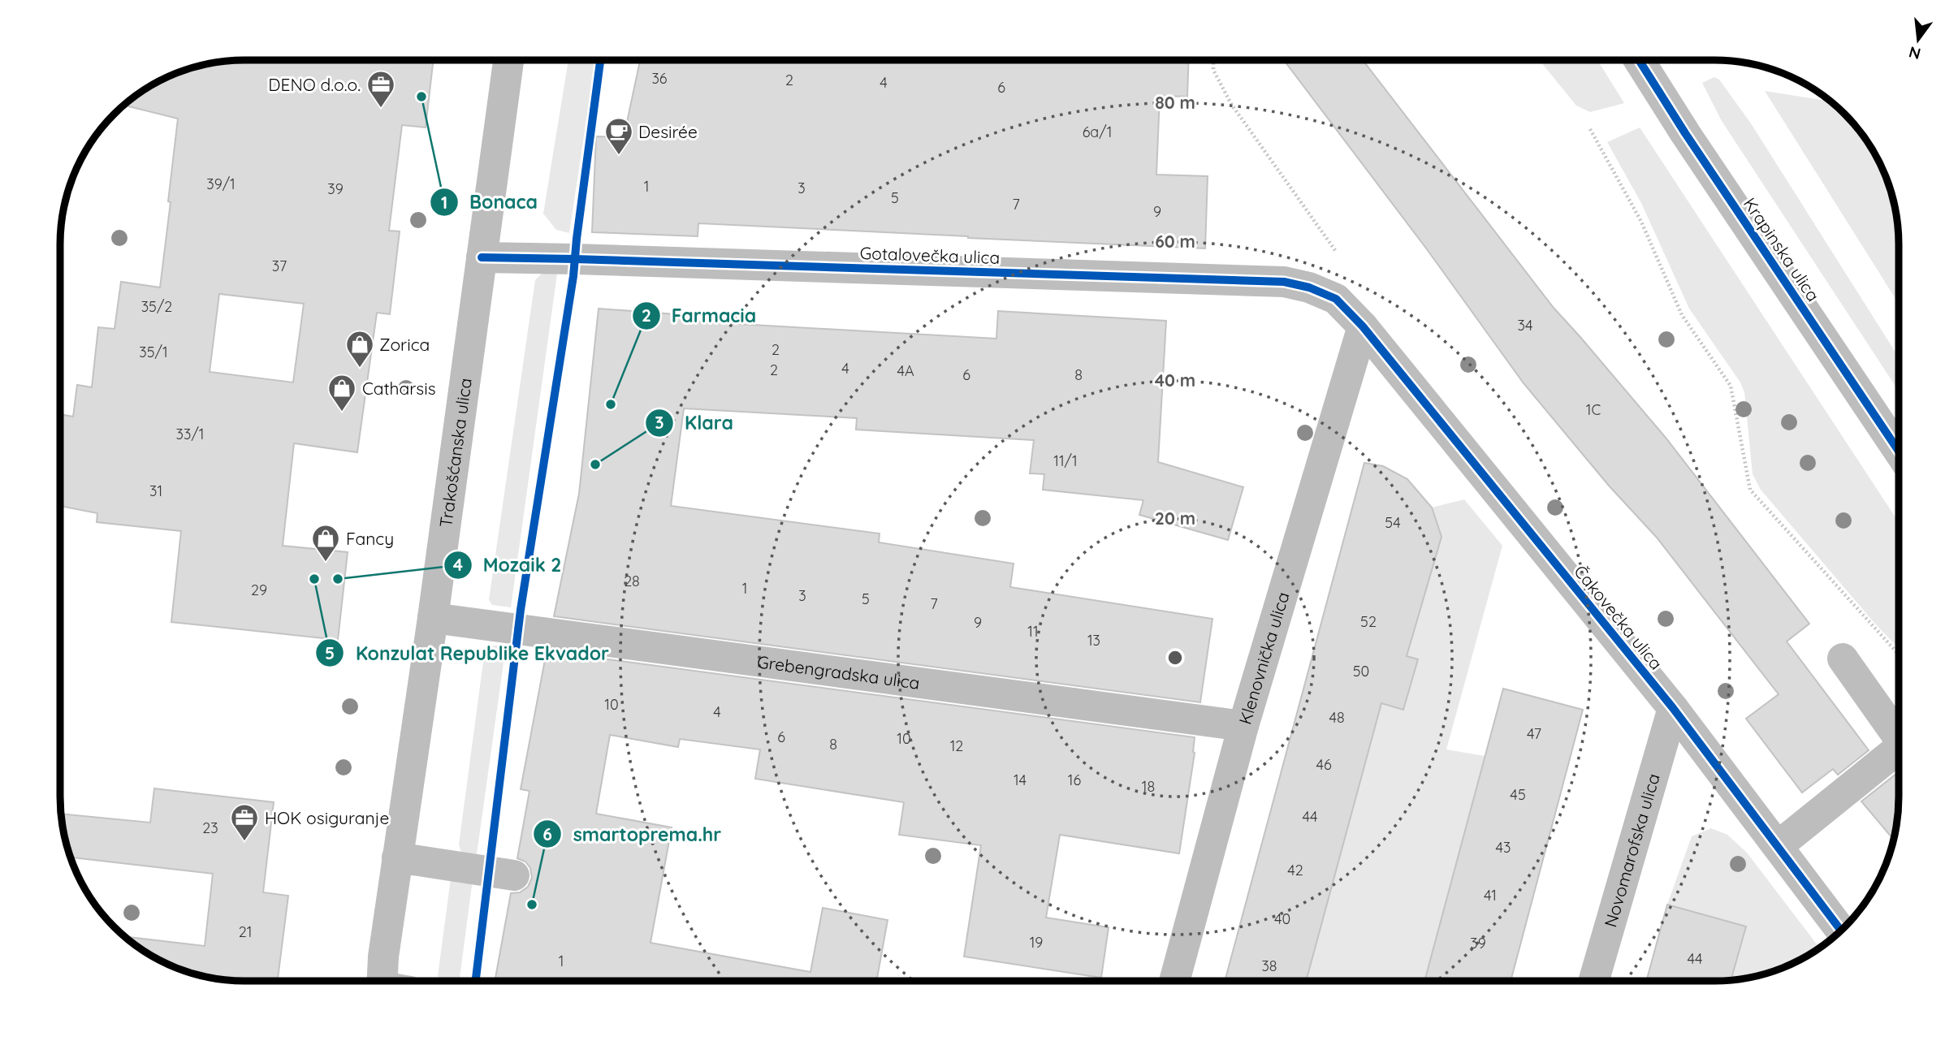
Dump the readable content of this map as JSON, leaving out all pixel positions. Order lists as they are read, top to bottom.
{
  "streets": {
    "street": [
      "Krapinska ulica",
      "Gotalovečka ulica",
      "Trakošćanska ulica",
      "Čakovečka ulica",
      "Klenovnička ulica",
      "Grebengradska ulica",
      "Novomarofska ulica"
    ]
  },
  "crossings": [
    ["Gotalovečka ulica", "Trakošćanska ulica"],
    ["Gotalovečka ulica", "Čakovečka ulica"],
    ["Gotalovečka ulica", "Klenovnička ulica"],
    ["Trakošćanska ulica", "Grebengradska ulica"],
    ["Čakovečka ulica", "Klenovnička ulica"],
    ["Čakovečka ulica", "Novomarofska ulica"],
    ["Klenovnička ulica", "Grebengradska ulica"]
  ],
  "places": {
    "other": [
      "Bonaca",
      "Farmacia",
      "Klara",
      "Konzulat Republike Ekvador",
      "Mozaik 2",
      "smartoprema.hr"
    ],
    "office": ["DENO d.o.o.", "HOK osiguranje"],
    "cafe": ["Desirée"],
    "shop": ["Zorica", "Catharsis", "Fancy"]
  },
  "house_numbers": [
    "36",
    "2",
    "4",
    "6",
    "6a/1",
    "39/1",
    "1",
    "3",
    "39",
    "5",
    "7",
    "9",
    "37",
    "35/2",
    "34",
    "2",
    "35/1",
    "4",
    "2",
    "4A",
    "6",
    "8",
    "1C",
    "33/1",
    "11/1",
    "31",
    "54",
    "28",
    "1",
    "29",
    "3",
    "5",
    "7",
    "52",
    "9",
    "11",
    "13",
    "50",
    "10",
    "4",
    "48",
    "47",
    "6",
    "10",
    "8",
    "12",
    "46",
    "14",
    "16",
    "18",
    "45",
    "44",
    "23",
    "43",
    "42",
    "41",
    "40",
    "21",
    "19",
    "39",
    "44",
    "1",
    "38"
  ],
  "north": "bottom",
  "rings": [
    "80 m",
    "60 m",
    "40 m",
    "20 m"
  ]
}
